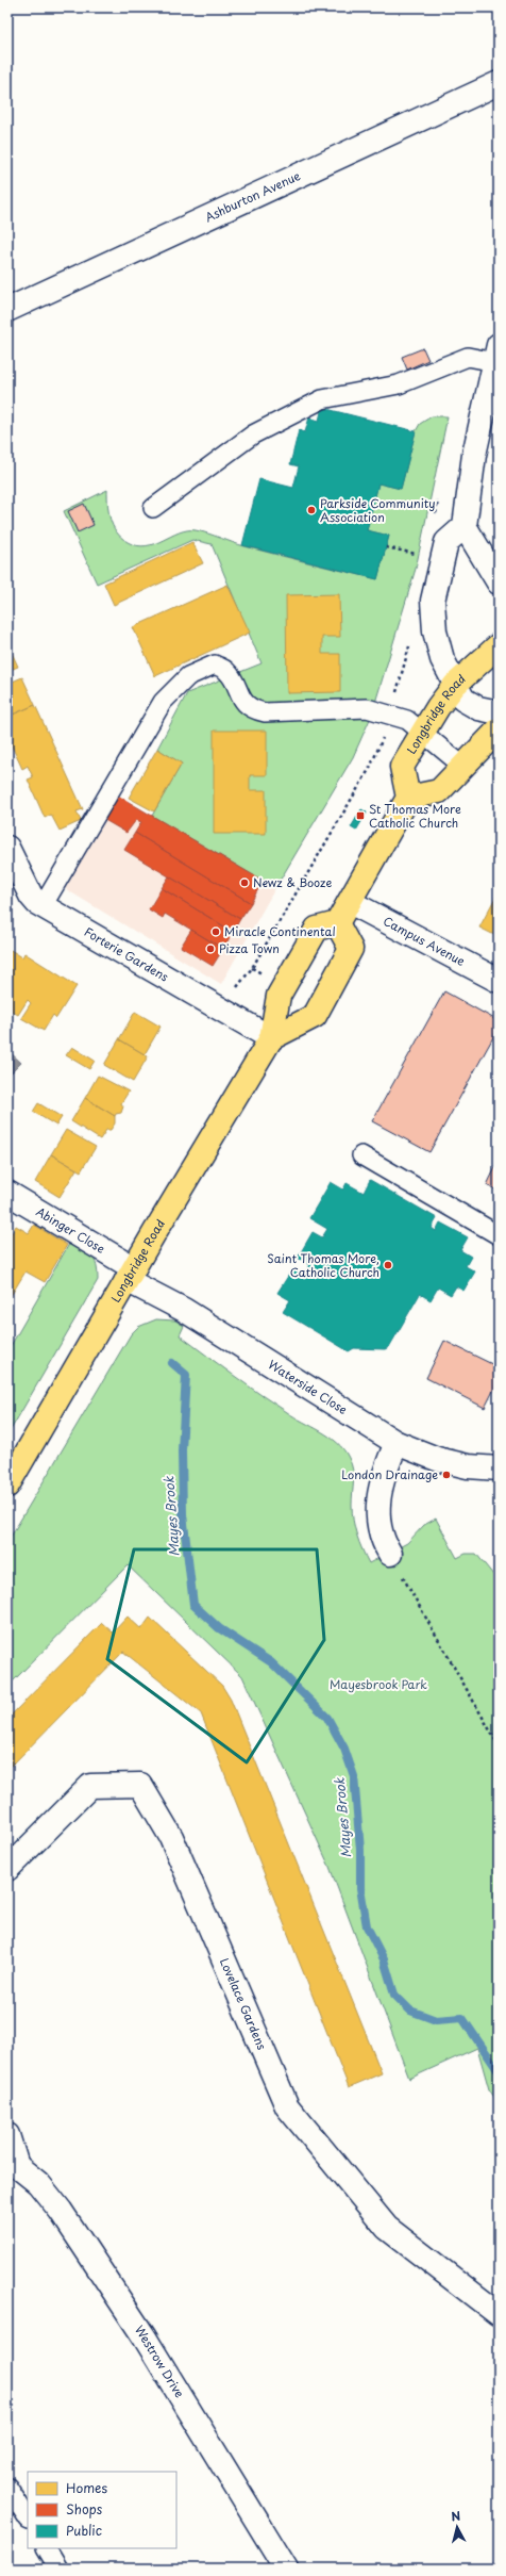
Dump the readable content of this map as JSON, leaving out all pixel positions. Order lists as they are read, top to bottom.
{
  "streets": {
    "main road": ["Longbridge Road"],
    "street": [
      "Ashburton Avenue",
      "Campus Avenue",
      "Forterie Gardens",
      "Abinger Close",
      "Waterside Close",
      "Lovelace Gardens",
      "Westrow Drive"
    ]
  },
  "crossings": [
    ["Longbridge Road", "Forterie Gardens"],
    ["Longbridge Road", "Abinger Close"],
    ["Longbridge Road", "Waterside Close"],
    ["Abinger Close", "Waterside Close"]
  ],
  "water": ["Mayes Brook"],
  "parks": ["Mayesbrook Park"],
  "places": {
    "other": [
      "Parkside Community Association",
      "Newz & Booze",
      "Miracle Continental",
      "Pizza Town",
      "Saint Thomas More, Catholic Church",
      "London Drainage"
    ],
    "transit": ["St Thomas More Catholic Church"]
  },
  "legend": ["Homes", "Shops", "Public"],
  "north": "top"
}
